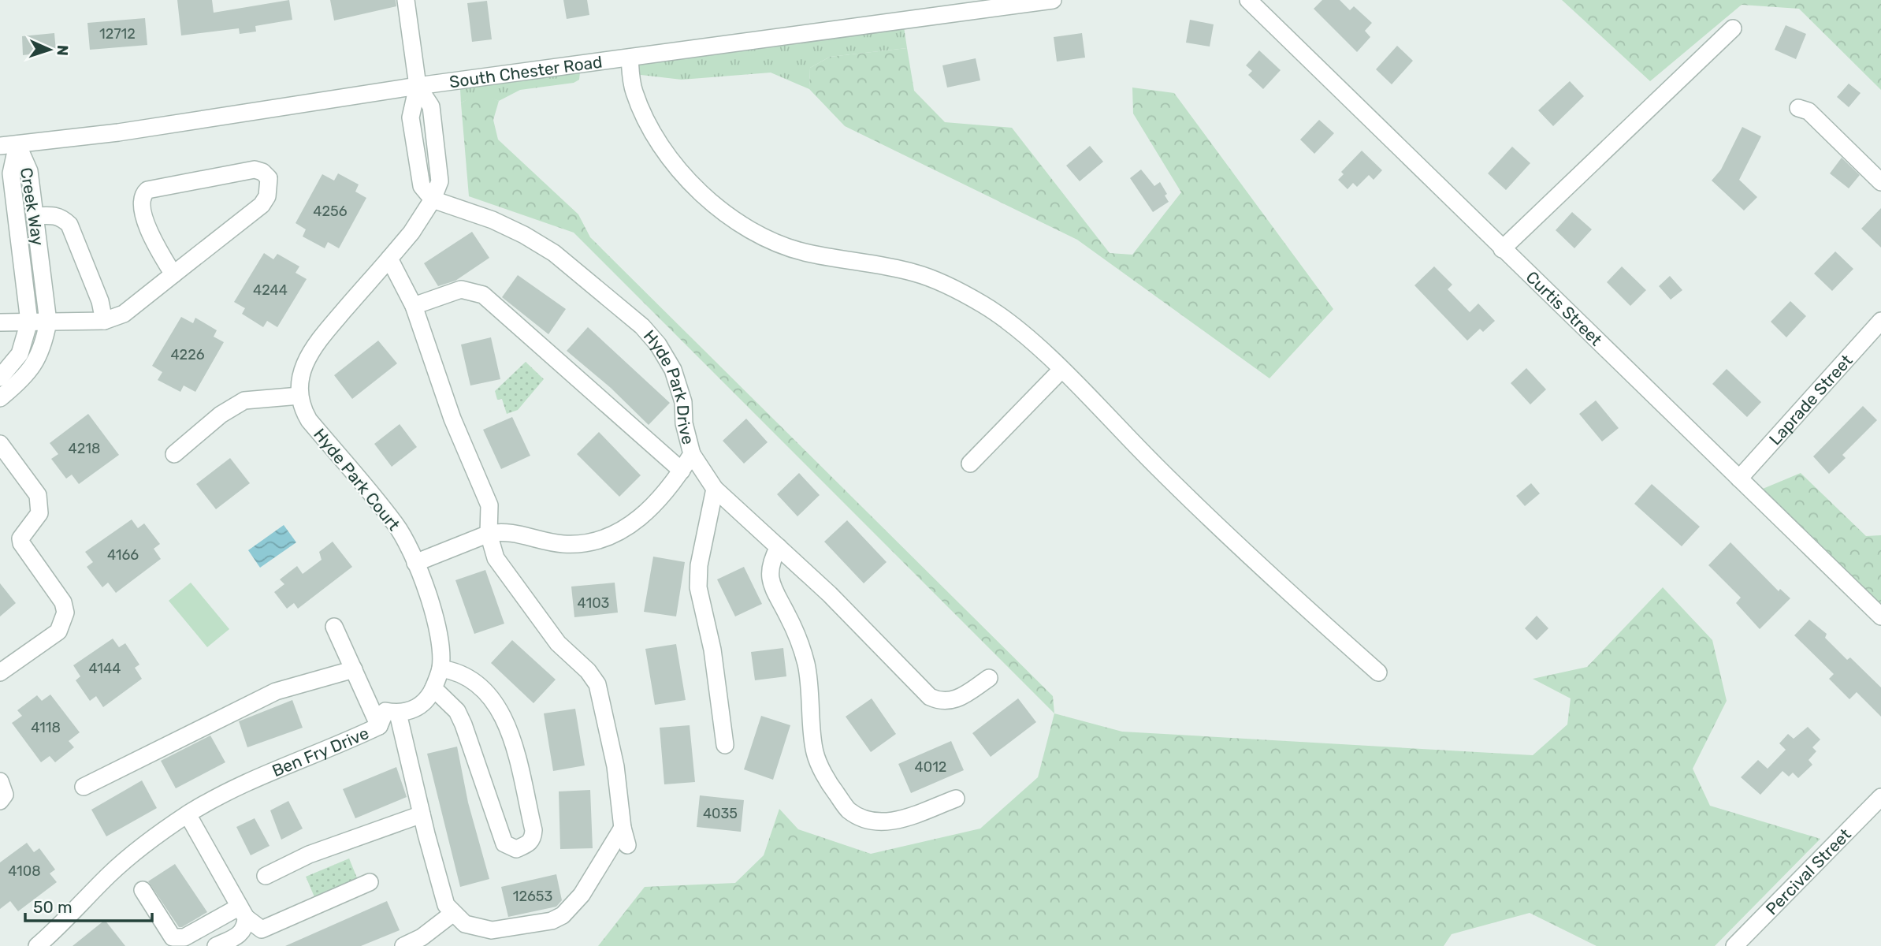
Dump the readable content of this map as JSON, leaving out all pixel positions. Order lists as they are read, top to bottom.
{
  "streets": {
    "street": [
      "South Chester Road",
      "Creek Way",
      "Curtis Street",
      "Hyde Park Drive",
      "Laprade Street",
      "Hyde Park Court",
      "Ben Fry Drive",
      "Percival Street"
    ]
  },
  "crossings": [
    ["South Chester Road", "Creek Way"],
    ["Curtis Street", "Laprade Street"],
    ["Hyde Park Court", "Ben Fry Drive"]
  ],
  "house_numbers": [
    "12712",
    "4256",
    "4244",
    "4226",
    "4218",
    "4166",
    "4103",
    "4144",
    "4118",
    "4012",
    "4035",
    "4108",
    "12653"
  ],
  "scale_bar": "50 m",
  "north": "right"
}
